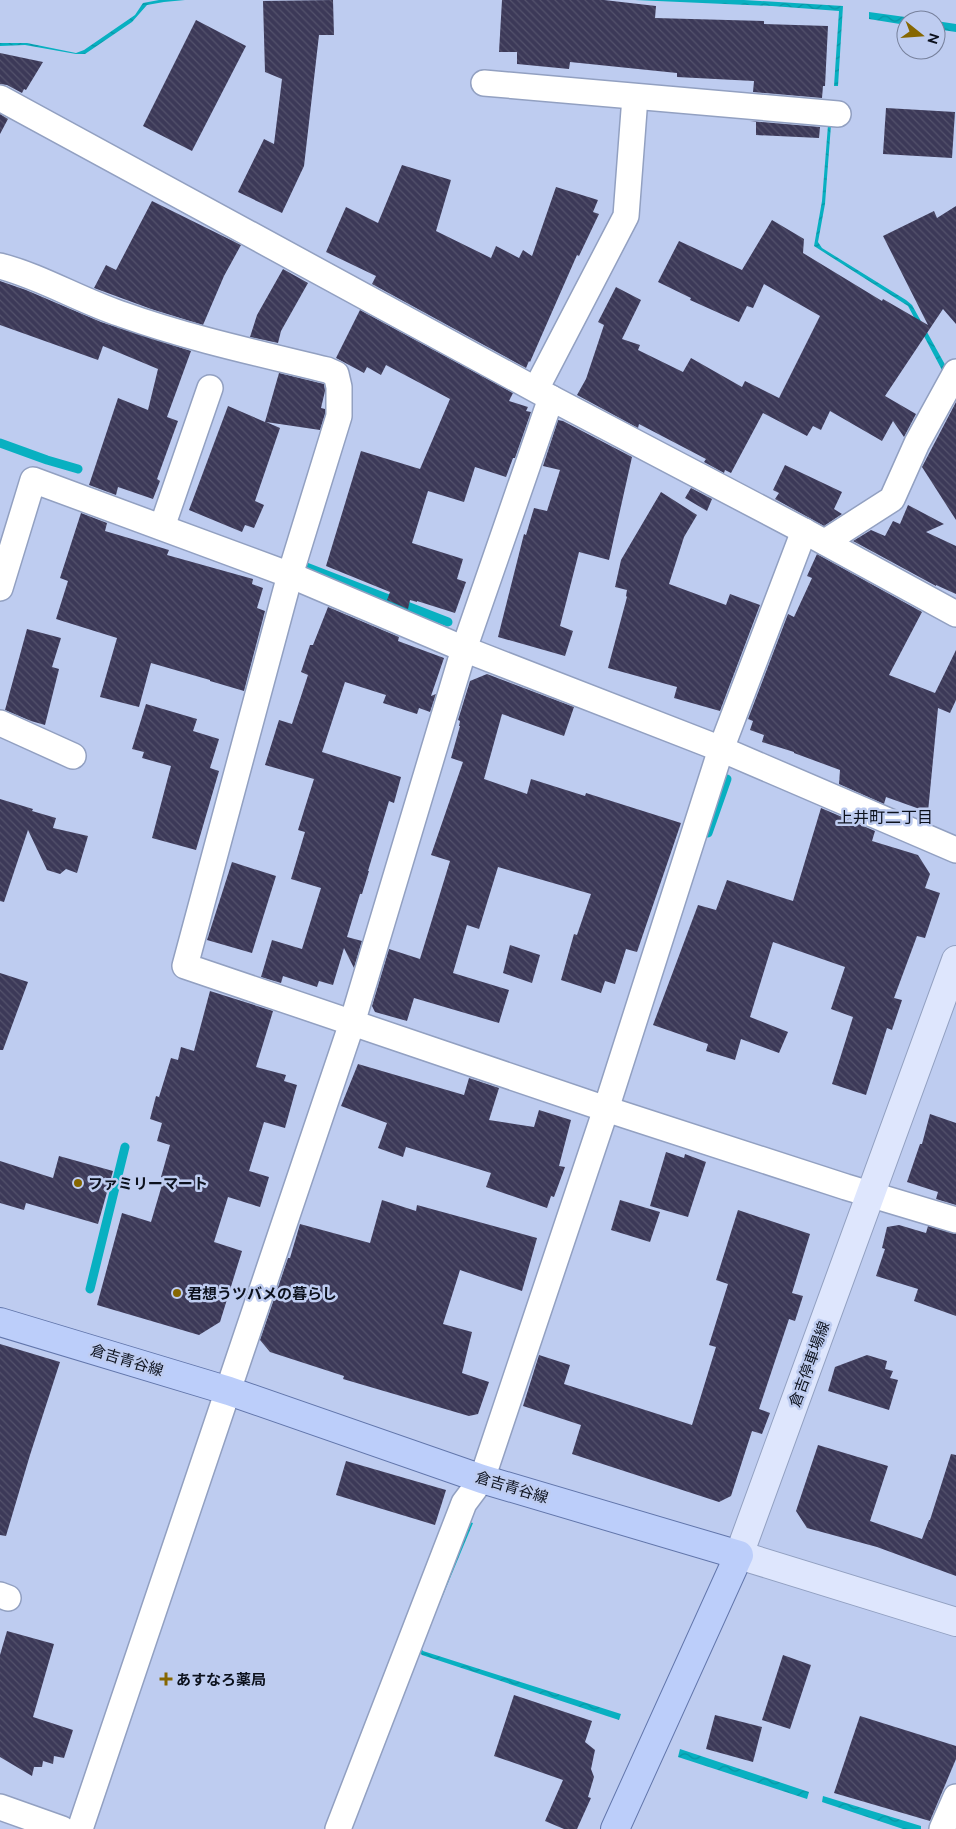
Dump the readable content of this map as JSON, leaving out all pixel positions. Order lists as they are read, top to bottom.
{
  "streets": {
    "main road": ["倉吉青谷線", "倉吉停車場線"]
  },
  "crossings": [
    ["倉吉青谷線", "倉吉停車場線"]
  ],
  "districts": ["上井町二丁目"],
  "places": {
    "other": ["ファミリーマート", "君想うツバメの暮らし"],
    "health": ["あすなろ薬局"]
  },
  "north": "right"
}
